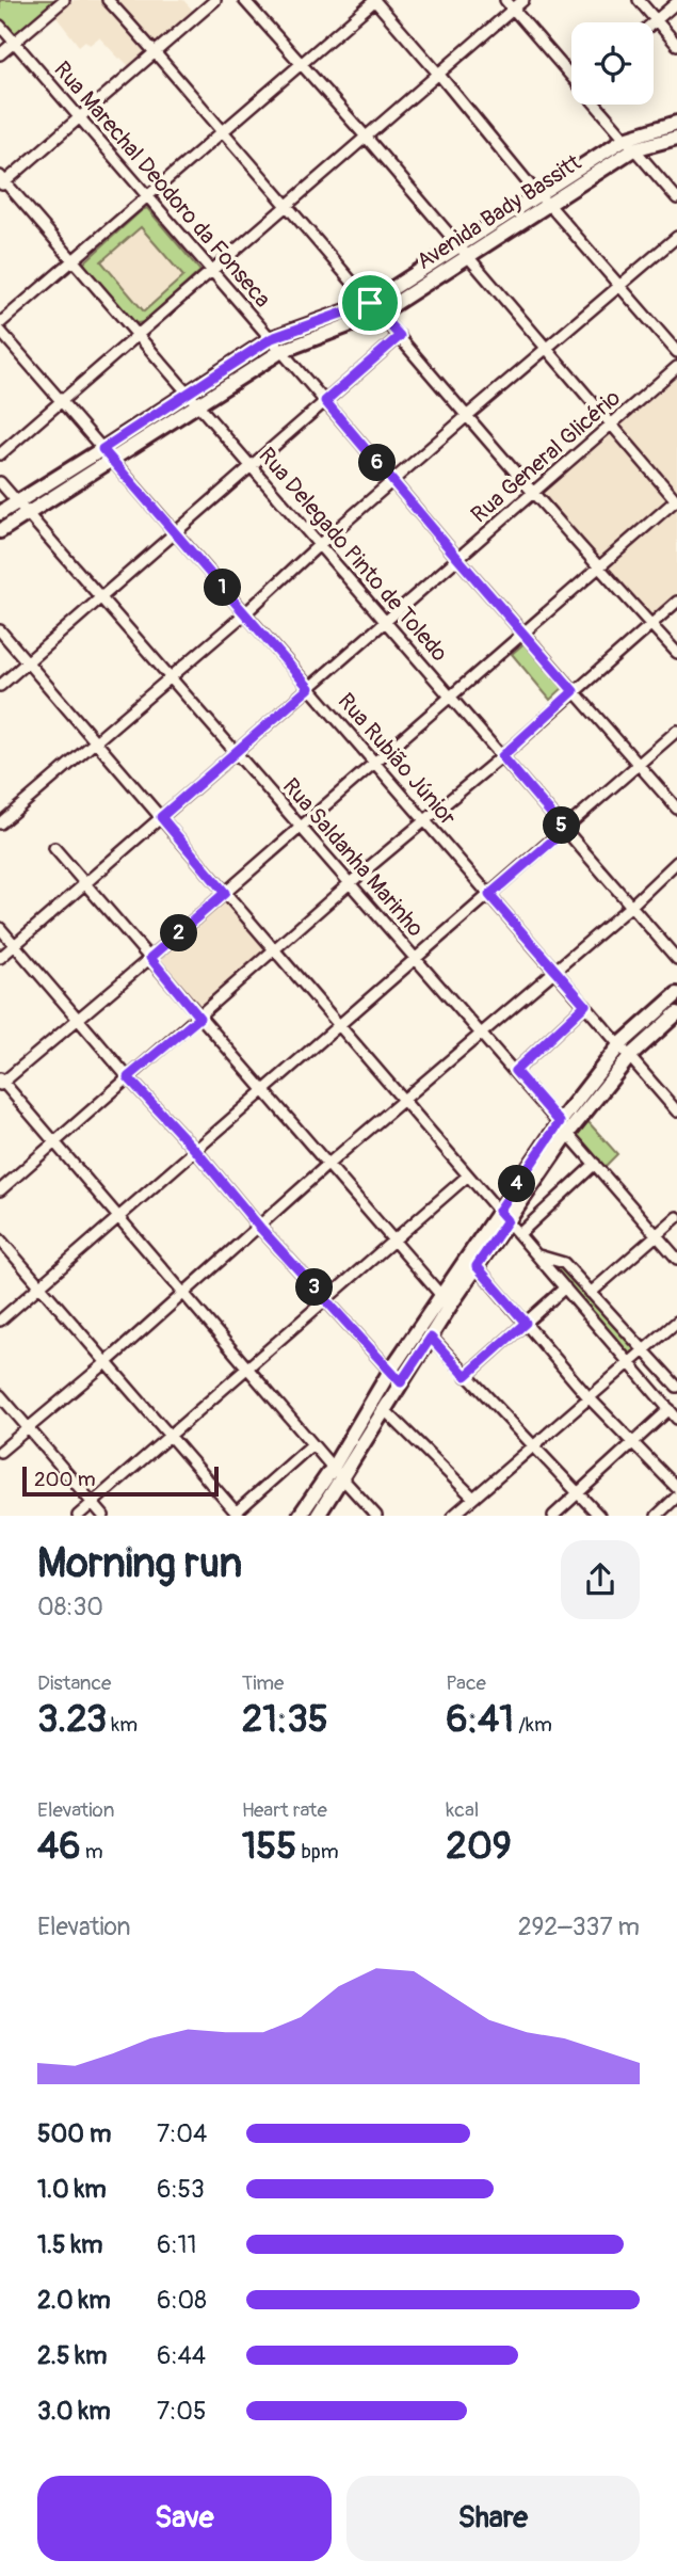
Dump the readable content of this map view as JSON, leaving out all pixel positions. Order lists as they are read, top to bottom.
{
  "streets": {
    "main road": ["Avenida Bady Bassitt"],
    "street": [
      "Rua Marechal Deodoro da Fonseca",
      "Rua General Glicério",
      "Rua Delegado Pinto de Toledo",
      "Rua Rubião Júnior",
      "Rua Saldanha Marinho"
    ]
  },
  "crossings": [
    ["Rua Marechal Deodoro da Fonseca", "Avenida Bady Bassitt"],
    ["Rua Marechal Deodoro da Fonseca", "Rua General Glicério"],
    ["Avenida Bady Bassitt", "Rua Delegado Pinto de Toledo"],
    ["Avenida Bady Bassitt", "Rua Rubião Júnior"],
    ["Avenida Bady Bassitt", "Rua Saldanha Marinho"],
    ["Rua General Glicério", "Rua Delegado Pinto de Toledo"],
    ["Rua General Glicério", "Rua Rubião Júnior"],
    ["Rua General Glicério", "Rua Saldanha Marinho"]
  ],
  "scale_bar": "200 m",
  "page": {
    "pins": [
      "6",
      "1",
      "5",
      "2",
      "4",
      "3"
    ],
    "scale": "200 m",
    "heading": ["Morning run", "08:30"],
    "stats": [
      ["Distance", "3.23 km"],
      ["Time", "21:35"],
      ["Pace", "6:41 /km"],
      ["Elevation", "46 m"],
      ["Heart rate", "155 bpm"],
      ["kcal", "209"]
    ],
    "chart": ["Elevation", "292–337 m"],
    "list": [
      {
        "name": "500 m",
        "note": "7:04"
      },
      {
        "name": "1.0 km",
        "note": "6:53"
      },
      {
        "name": "1.5 km",
        "note": "6:11"
      },
      {
        "name": "2.0 km",
        "note": "6:08"
      },
      {
        "name": "2.5 km",
        "note": "6:44"
      },
      {
        "name": "3.0 km",
        "note": "7:05"
      }
    ],
    "buttons": ["Save", "Share"]
  }
}
